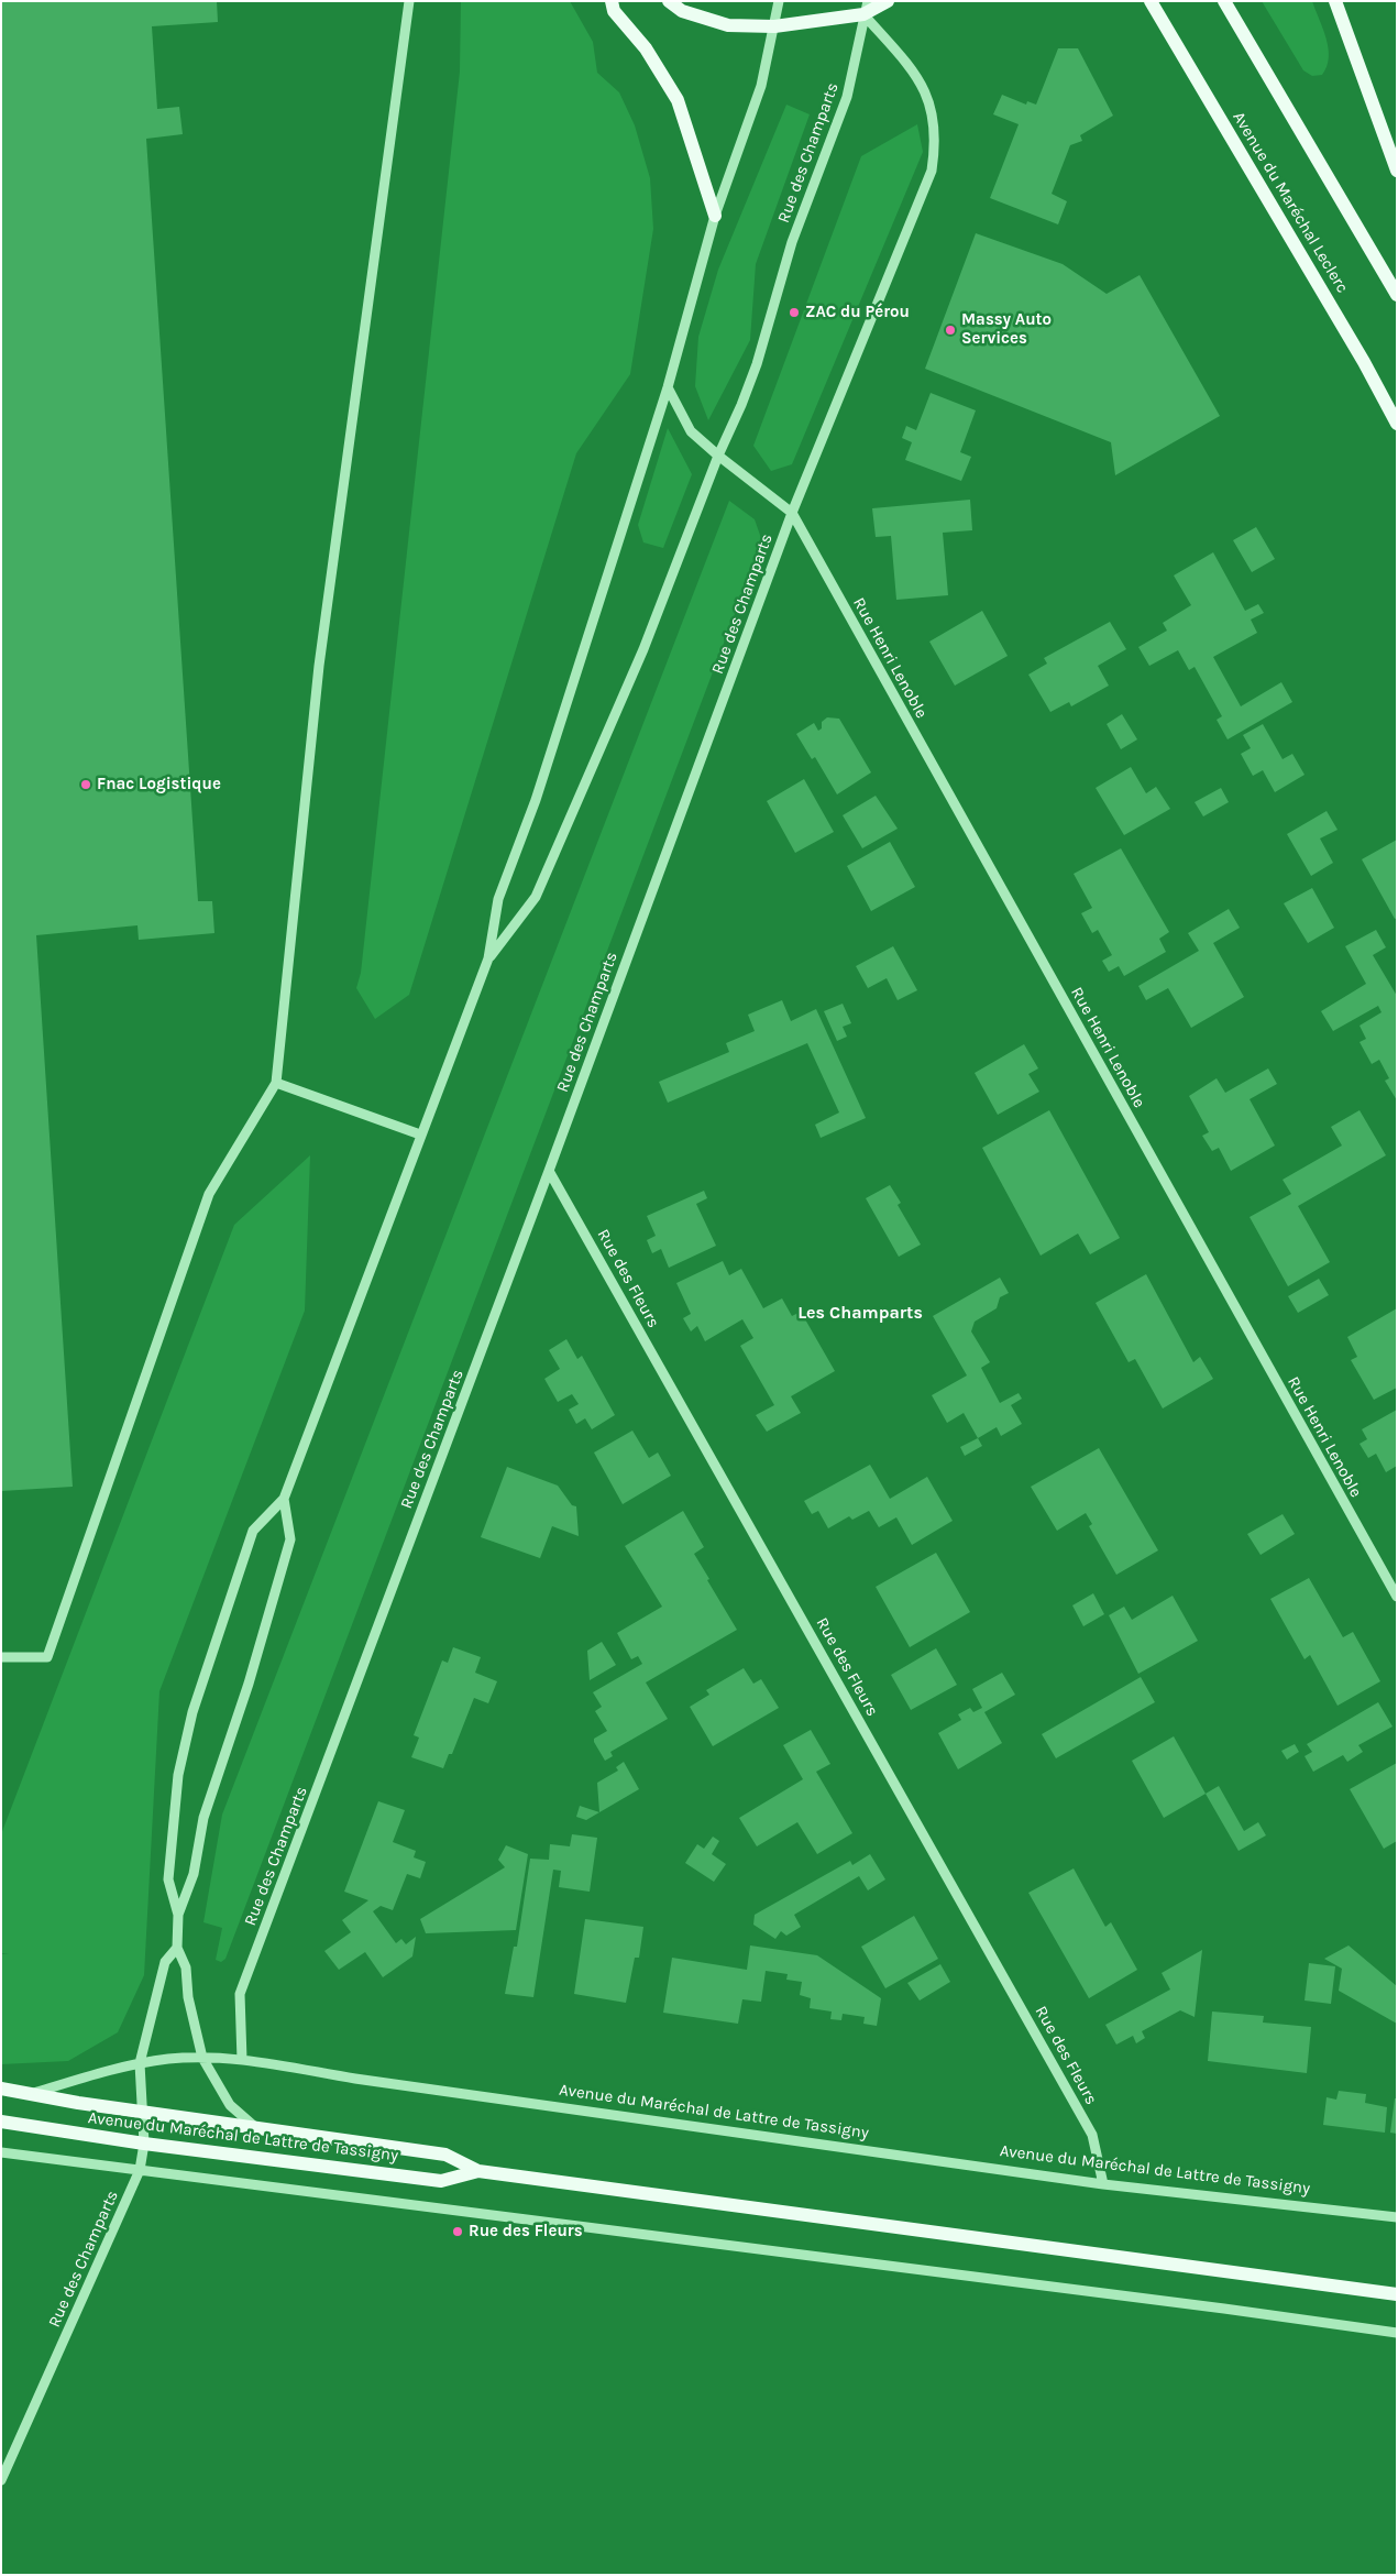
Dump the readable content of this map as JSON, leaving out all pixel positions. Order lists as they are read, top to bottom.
{
  "streets": {
    "main road": ["Avenue du Maréchal Leclerc", "Avenue du Maréchal de Lattre de Tassigny"],
    "street": ["Rue des Champarts", "Rue Henri Lenoble", "Rue des Fleurs"]
  },
  "crossings": [
    ["Rue des Champarts", "Rue Henri Lenoble"],
    ["Rue des Champarts", "Rue des Fleurs"],
    ["Rue des Champarts", "Avenue du Maréchal de Lattre de Tassigny"],
    ["Rue des Fleurs", "Avenue du Maréchal de Lattre de Tassigny"]
  ],
  "districts": ["Les Champarts"],
  "places": [
    "ZAC du Pérou",
    "Massy Auto Services",
    "Fnac Logistique",
    "Rue des Fleurs"
  ]
}
